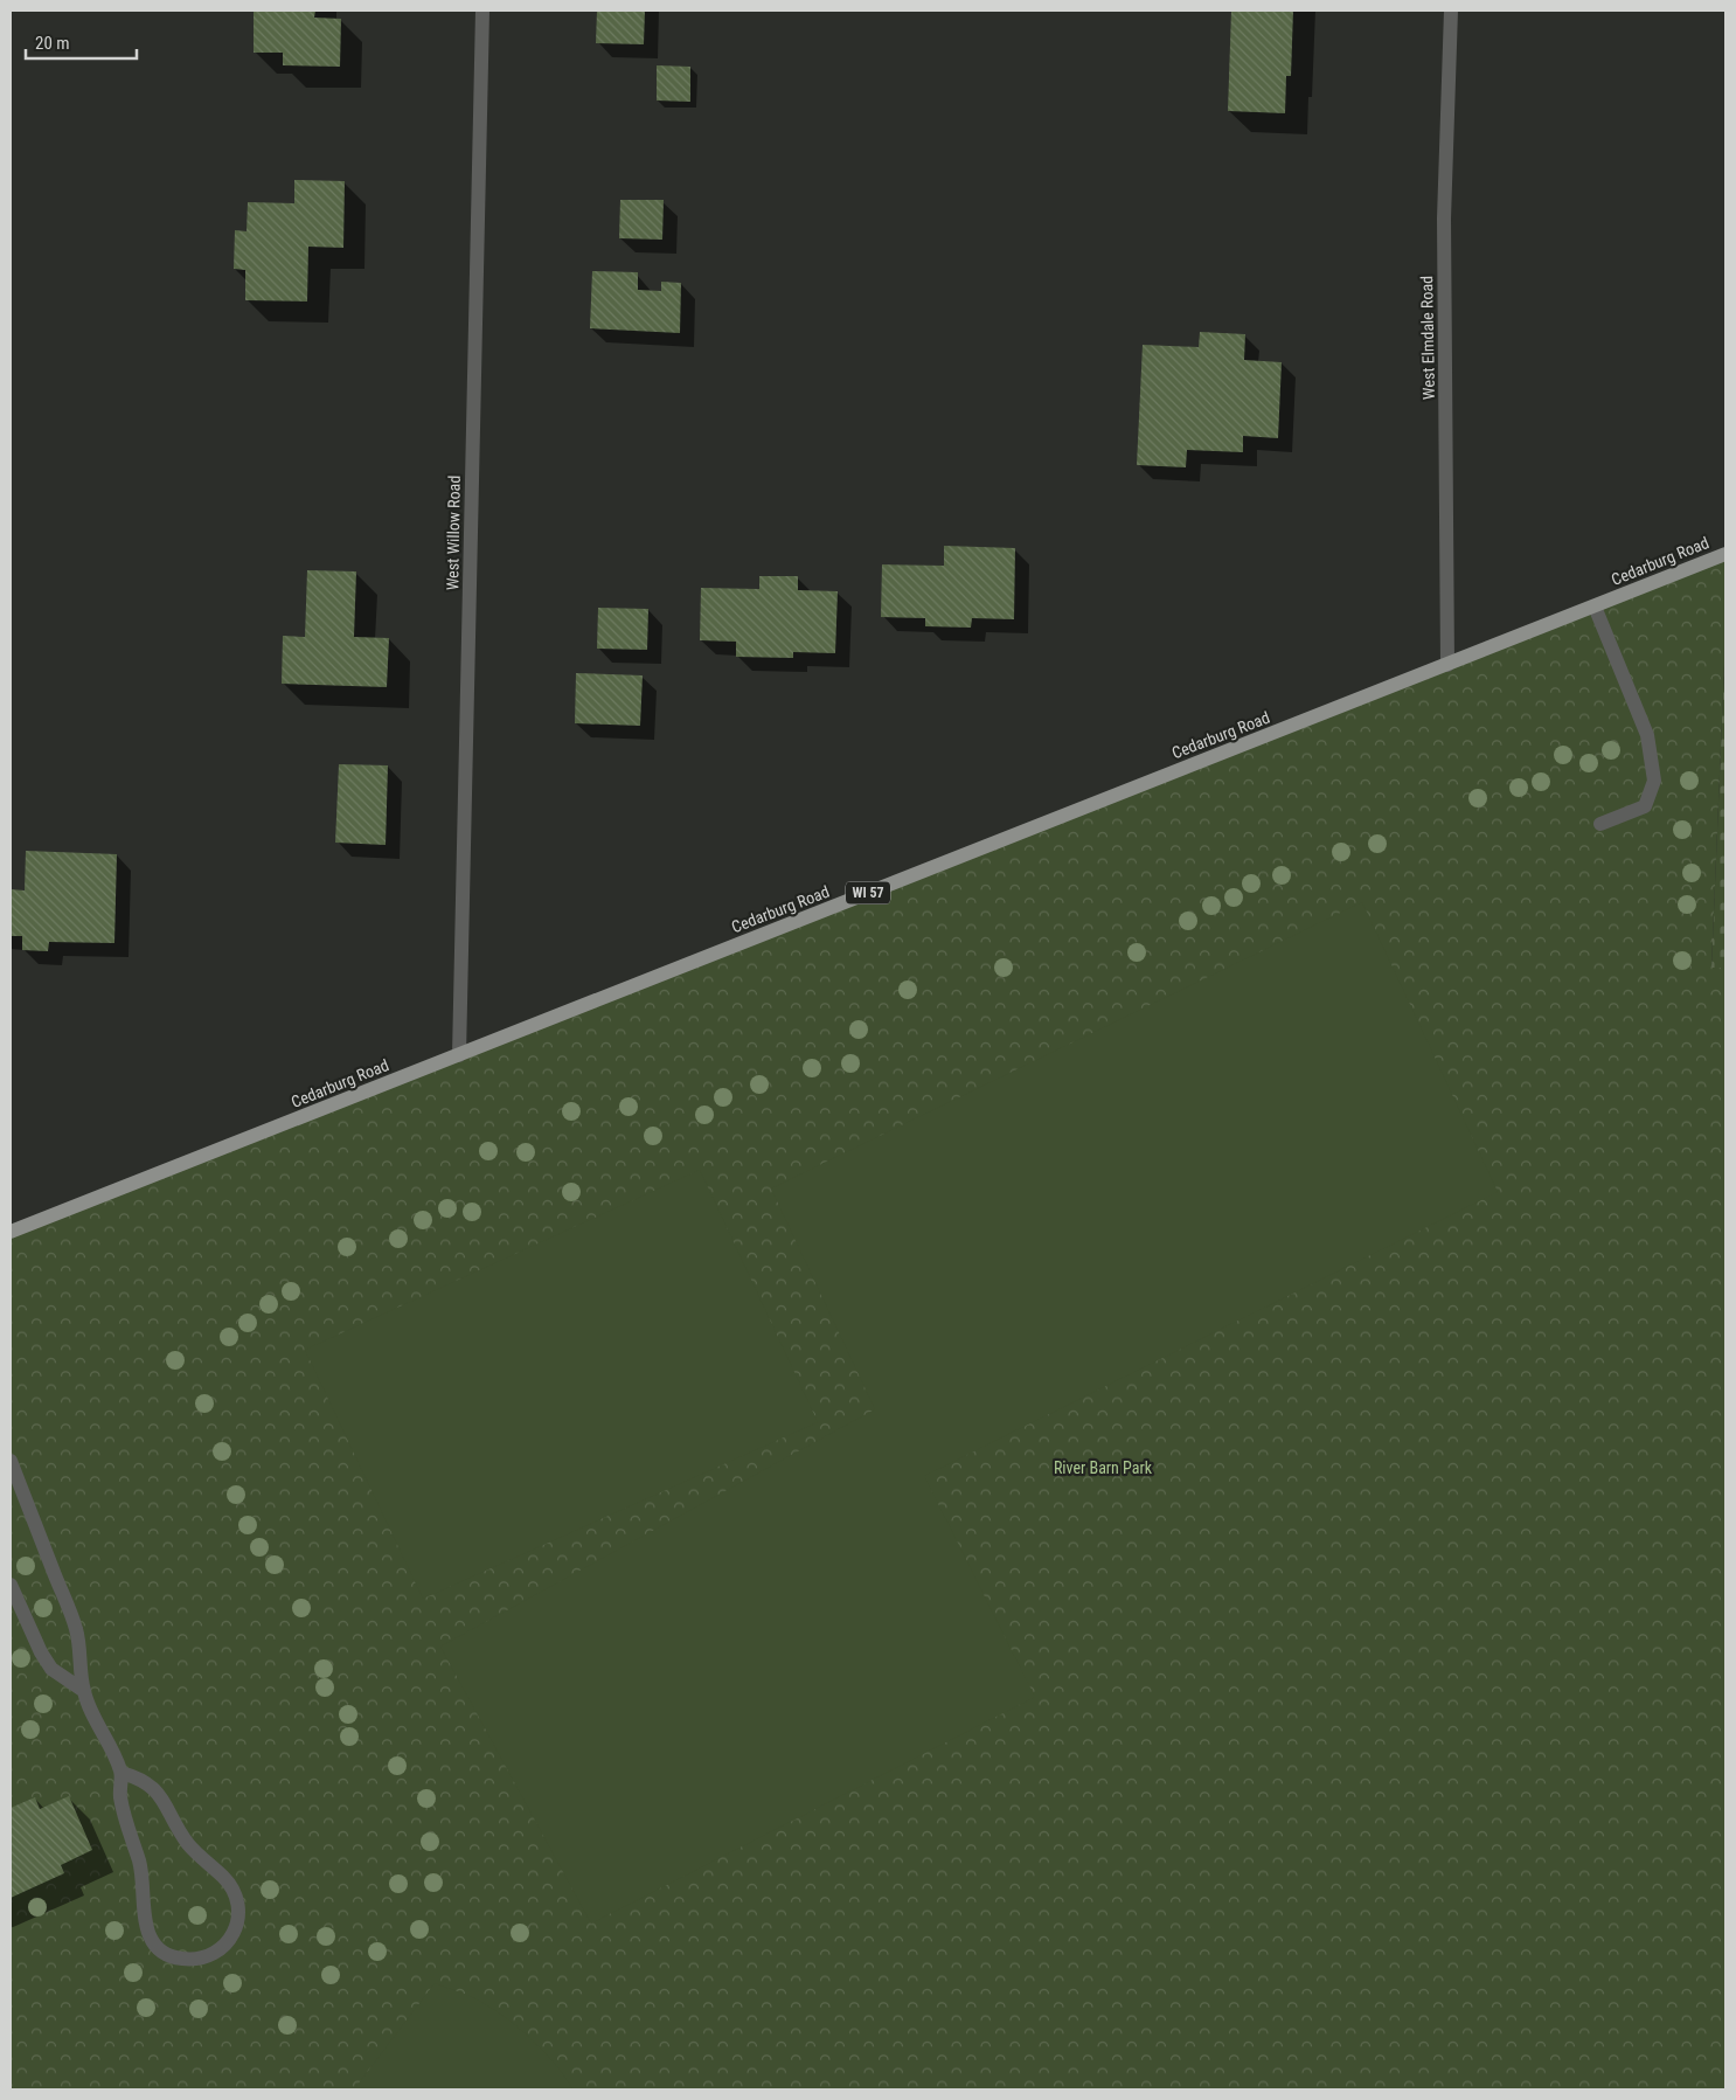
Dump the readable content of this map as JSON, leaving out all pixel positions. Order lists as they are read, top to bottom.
{
  "streets": {
    "main road": ["Cedarburg Road", "WI 57"],
    "street": ["West Elmdale Road", "West Willow Road"]
  },
  "crossings": [
    ["West Elmdale Road", "Cedarburg Road"],
    ["West Willow Road", "Cedarburg Road"]
  ],
  "parks": ["River Barn Park"],
  "scale_bar": "20 m"
}
